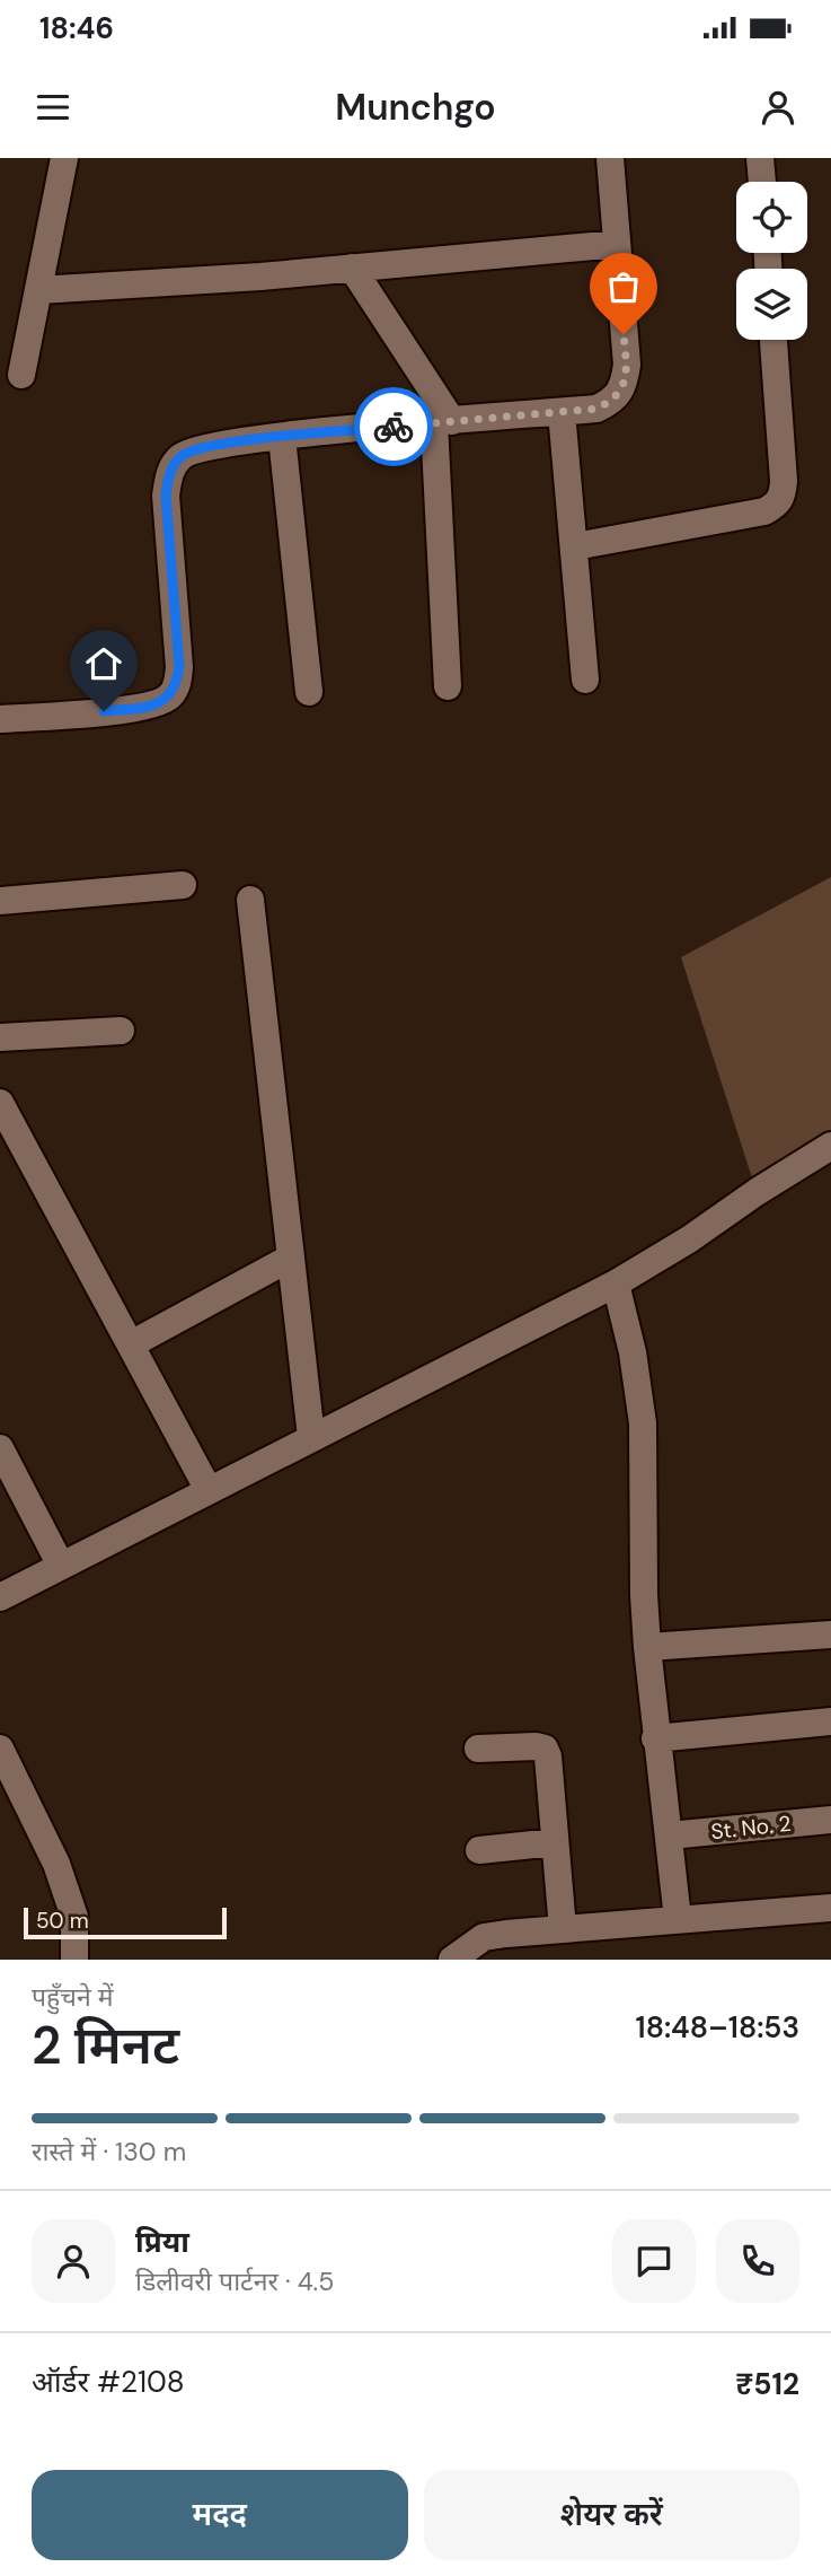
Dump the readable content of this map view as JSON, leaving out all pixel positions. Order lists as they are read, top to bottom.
{
  "streets": {
    "street": ["St. No. 2"]
  },
  "scale_bar": "50 m",
  "page": {
    "status": "18:46",
    "header": "Munchgo",
    "scale": "50 m",
    "heading": ["2 मिनट", "पहुँचने में", "18:48–18:53"],
    "panel": [
      "प्रिया",
      "डिलीवरी पार्टनर · 4.5",
      "ऑर्डर #2108",
      "₹512"
    ],
    "bar": "रास्ते में · 130 m",
    "buttons": ["मदद", "शेयर करें"]
  }
}
